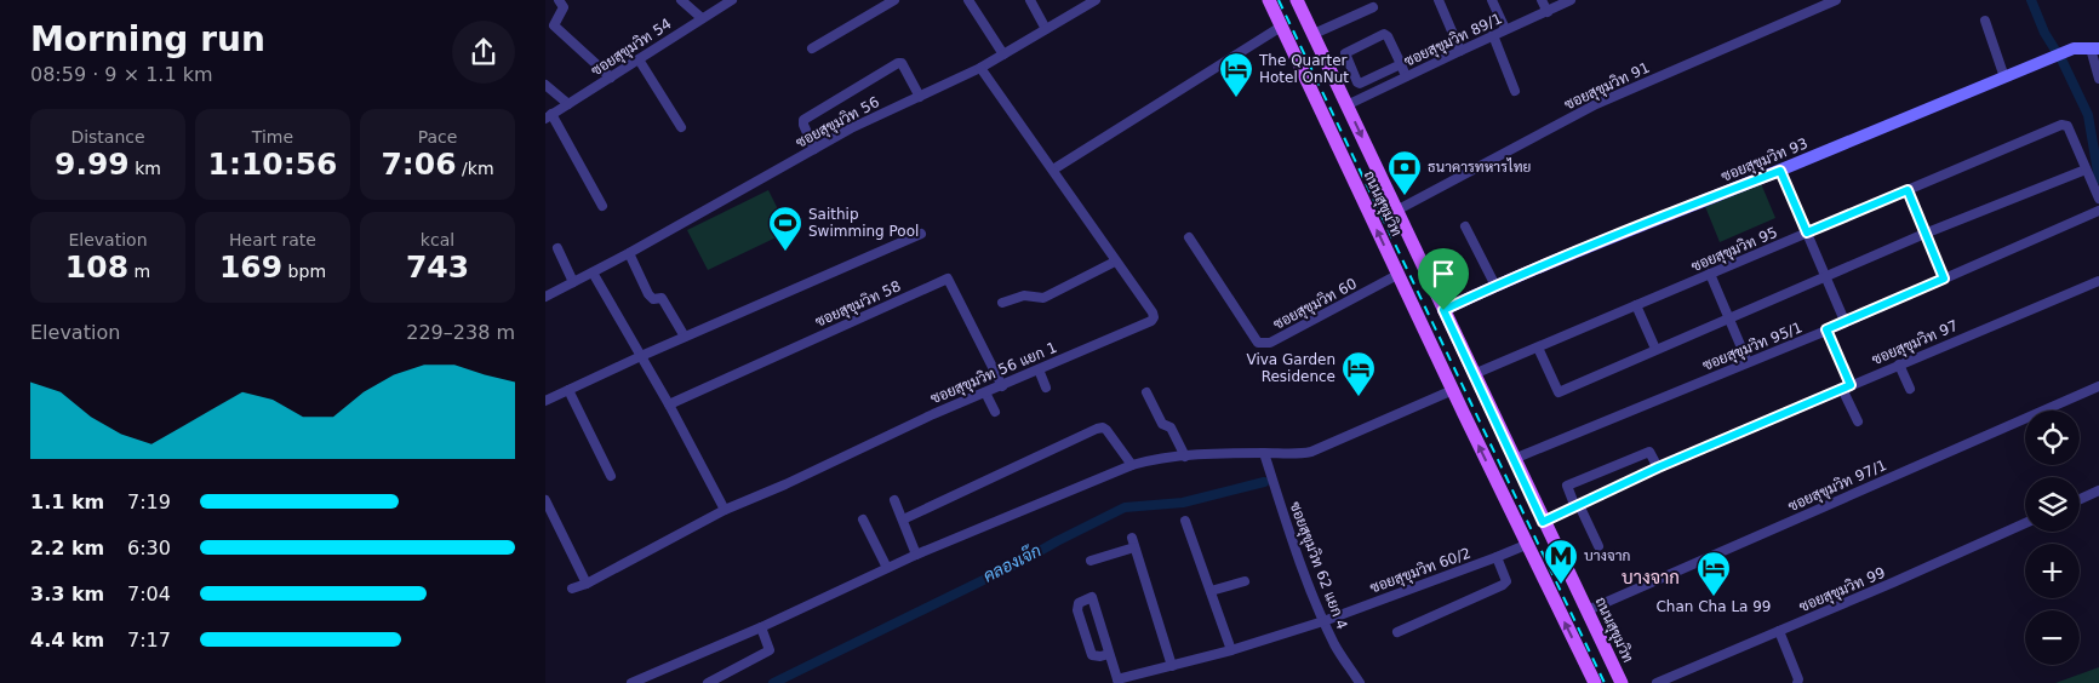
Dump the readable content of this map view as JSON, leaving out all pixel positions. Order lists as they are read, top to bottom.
{
  "streets": {
    "main road": ["ถนนสุขุมวิท"],
    "street": [
      "ซอยสุขุมวิท 89/1",
      "ซอยสุขุมวิท 54",
      "ซอยสุขุมวิท 91",
      "ซอยสุขุมวิท 56",
      "ซอยสุขุมวิท 93",
      "ซอยสุขุมวิท 95",
      "ซอยสุขุมวิท 58",
      "ซอยสุขุมวิท 60",
      "ซอยสุขุมวิท 97",
      "ซอยสุขุมวิท 95/1",
      "ซอยสุขุมวิท 56 แยก 1",
      "ซอยสุขุมวิท 97/1",
      "ซอยสุขุมวิท 62 แยก 4",
      "ซอยสุขุมวิท 60/2",
      "ซอยสุขุมวิท 99"
    ]
  },
  "crossings": [
    ["ซอยสุขุมวิท 89/1", "ถนนสุขุมวิท"],
    ["ซอยสุขุมวิท 91", "ถนนสุขุมวิท"],
    ["ซอยสุขุมวิท 56", "ซอยสุขุมวิท 56 แยก 1"],
    ["ซอยสุขุมวิท 93", "ถนนสุขุมวิท"],
    ["ถนนสุขุมวิท", "ซอยสุขุมวิท 95"],
    ["ถนนสุขุมวิท", "ซอยสุขุมวิท 60"],
    ["ถนนสุขุมวิท", "ซอยสุขุมวิท 97"],
    ["ถนนสุขุมวิท", "ซอยสุขุมวิท 95/1"],
    ["ถนนสุขุมวิท", "ซอยสุขุมวิท 97/1"],
    ["ถนนสุขุมวิท", "ซอยสุขุมวิท 60/2"],
    ["ซอยสุขุมวิท 58", "ซอยสุขุมวิท 56 แยก 1"],
    ["ซอยสุขุมวิท 62 แยก 4", "ซอยสุขุมวิท 60/2"]
  ],
  "districts": ["บางจาก"],
  "water": ["คลองเจ๊ก"],
  "places": {
    "hotel": ["The Quarter Hotel OnNut", "Viva Garden Residence", "Chan Cha La 99"],
    "bank": ["ธนาคารทหารไทย"],
    "sports": ["Saithip Swimming Pool"],
    "metro station": ["บางจาก"]
  },
  "page": {
    "heading": ["Morning run", "08:59 · 9 × 1.1 km"],
    "stats": [
      ["Distance", "9.99 km"],
      ["Time", "1:10:56"],
      ["Pace", "7:06 /km"],
      ["Elevation", "108 m"],
      ["Heart rate", "169 bpm"],
      ["kcal", "743"]
    ],
    "chart": ["Elevation", "229–238 m"],
    "map_buttons": ["+", "−"],
    "list": [
      {
        "name": "1.1 km",
        "note": "7:19"
      },
      {
        "name": "2.2 km",
        "note": "6:30"
      },
      {
        "name": "3.3 km",
        "note": "7:04"
      },
      {
        "name": "4.4 km",
        "note": "7:17"
      }
    ]
  }
}
